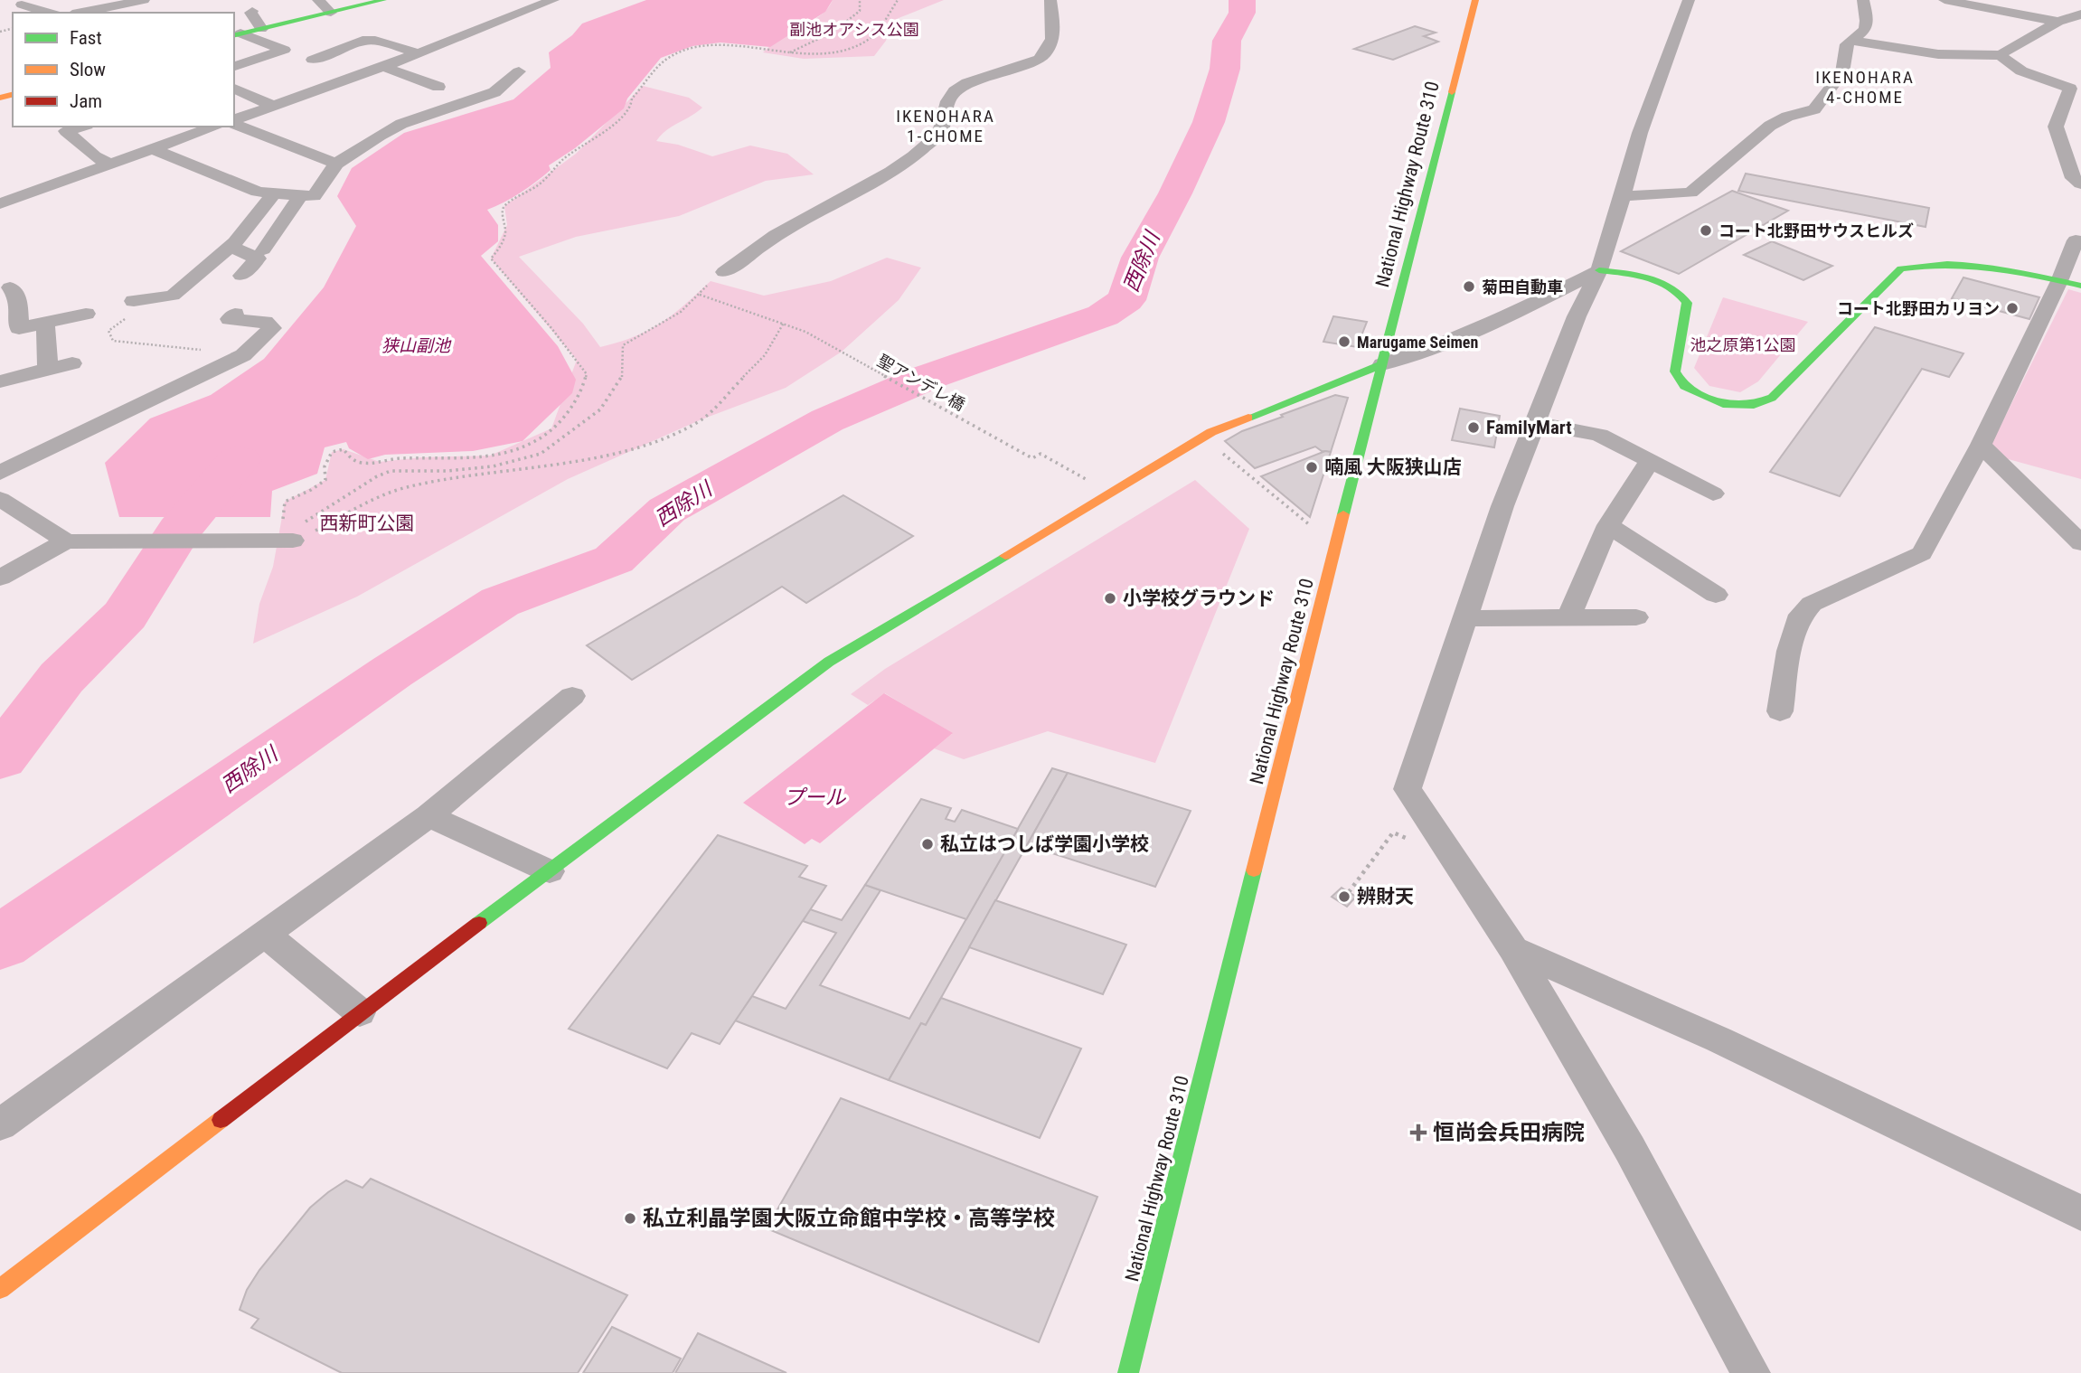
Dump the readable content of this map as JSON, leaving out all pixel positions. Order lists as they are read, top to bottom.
{
  "streets": {
    "main road": ["National Highway Route 310"],
    "path": ["聖アンデレ橋"]
  },
  "districts": ["IKENOHARA 4-CHOME", "IKENOHARA 1-CHOME"],
  "water": ["西除川", "狭山副池", "プール"],
  "parks": ["副池オアシス公園", "池之原第1公園", "西新町公園"],
  "places": {
    "other": [
      "コート北野田サウスヒルズ",
      "菊田自動車",
      "コート北野田カリヨン",
      "Marugame Seimen",
      "FamilyMart",
      "喃風 大阪狭山店",
      "小学校グラウンド",
      "私立はつしば学園小学校",
      "辨財天",
      "私立利晶学園大阪立命館中学校・高等学校"
    ],
    "health": ["恒尚会兵田病院"]
  },
  "legend": ["Fast", "Slow", "Jam"]
}
